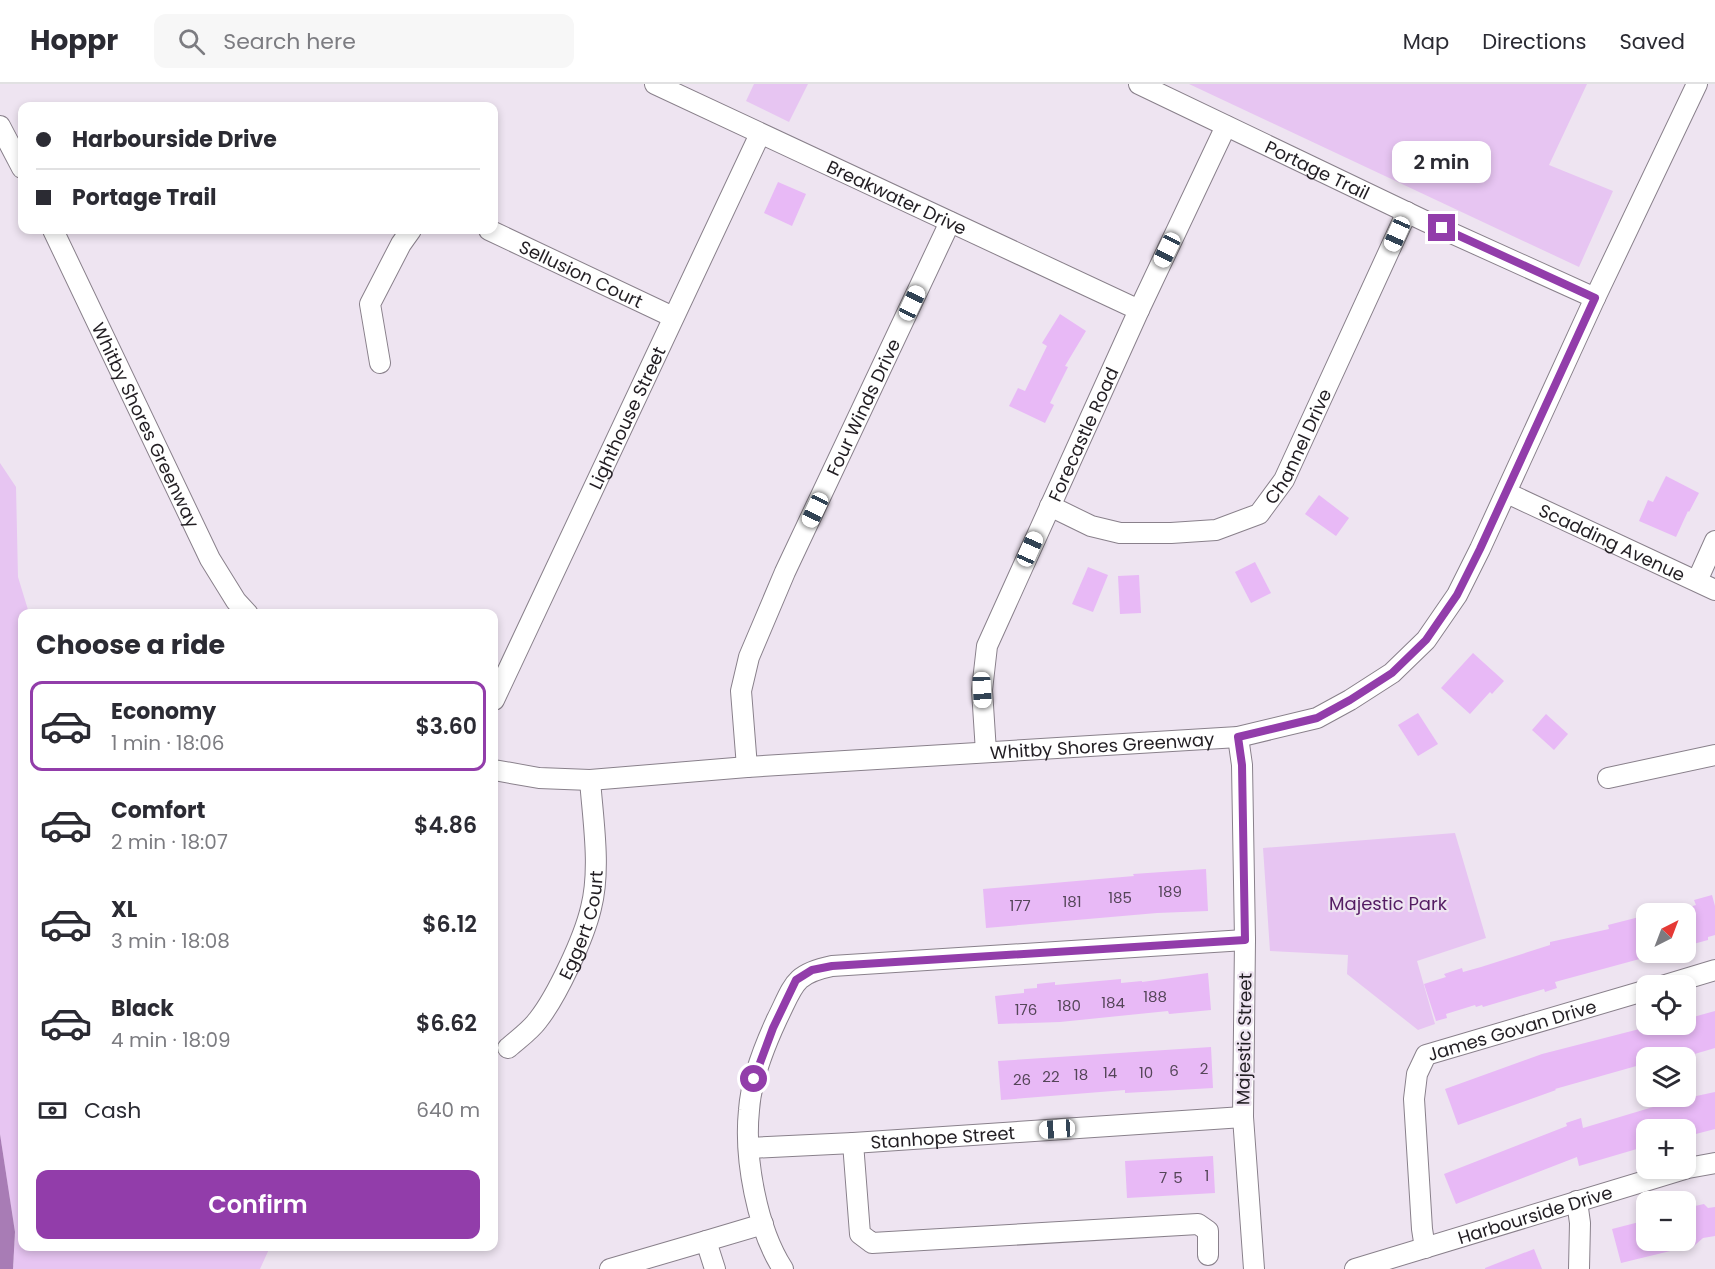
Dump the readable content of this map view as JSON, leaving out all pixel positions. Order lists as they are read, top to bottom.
{
  "streets": {
    "street": [
      "Portage Trail",
      "Breakwater Drive",
      "Sellusion Court",
      "Four Winds Drive",
      "Lighthouse Street",
      "Whitby Shores Greenway",
      "Forecastle Road",
      "Channel Drive",
      "Scadding Avenue",
      "Eggert Court",
      "James Govan Drive",
      "Majestic Street",
      "Stanhope Street",
      "Harbourside Drive"
    ]
  },
  "crossings": [
    ["Portage Trail", "Whitby Shores Greenway"],
    ["Portage Trail", "Forecastle Road"],
    ["Portage Trail", "Channel Drive"],
    ["Breakwater Drive", "Four Winds Drive"],
    ["Breakwater Drive", "Lighthouse Street"],
    ["Breakwater Drive", "Forecastle Road"],
    ["Sellusion Court", "Lighthouse Street"],
    ["Four Winds Drive", "Whitby Shores Greenway"],
    ["Whitby Shores Greenway", "Forecastle Road"],
    ["Whitby Shores Greenway", "Scadding Avenue"],
    ["Whitby Shores Greenway", "Eggert Court"],
    ["Whitby Shores Greenway", "Majestic Street"],
    ["Forecastle Road", "Channel Drive"],
    ["James Govan Drive", "Harbourside Drive"],
    ["Majestic Street", "Stanhope Street"]
  ],
  "parks": ["Majestic Park"],
  "house_numbers": [
    "189",
    "185",
    "181",
    "177",
    "188",
    "184",
    "180",
    "176",
    "2",
    "6",
    "14",
    "10",
    "18",
    "22",
    "26",
    "1",
    "7",
    "5"
  ],
  "north": "top right",
  "page": {
    "header": "Hoppr",
    "search": "Search here",
    "nav": ["Map", "Directions", "Saved"],
    "banner": ["Harbourside Drive", "Portage Trail"],
    "bubble": "2 min",
    "heading": "Choose a ride",
    "list": [
      {
        "name": "Economy",
        "note": "1 min · 18:06",
        "value": "$3.60"
      },
      {
        "name": "Comfort",
        "note": "2 min · 18:07",
        "value": "$4.86"
      },
      {
        "name": "XL",
        "note": "3 min · 18:08",
        "value": "$6.12"
      },
      {
        "name": "Black",
        "note": "4 min · 18:09",
        "value": "$6.62"
      }
    ],
    "map_buttons": ["+", "−"],
    "pay": ["Cash", "640 m"],
    "buttons": "Confirm"
  }
}
